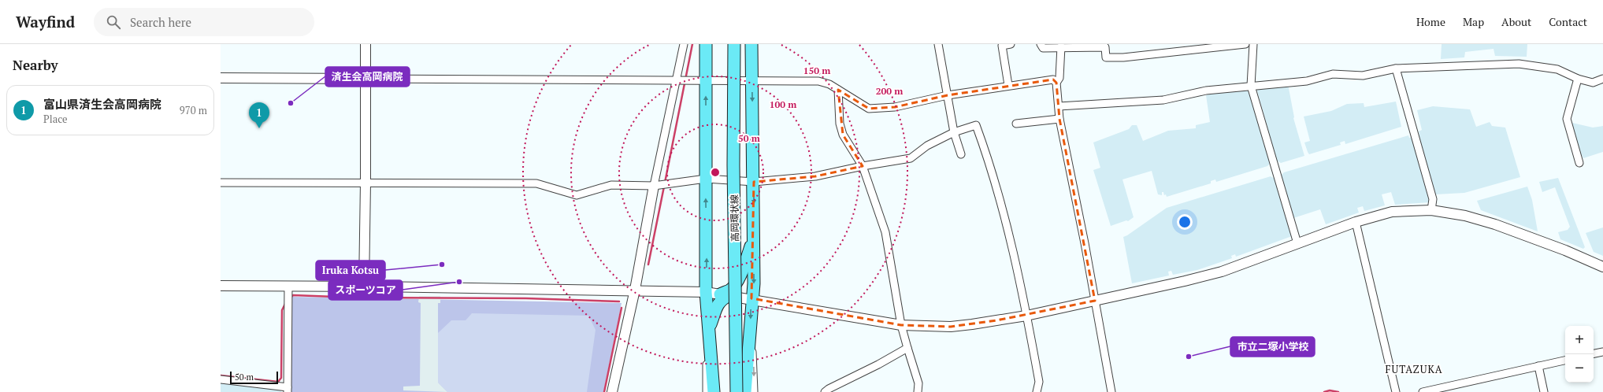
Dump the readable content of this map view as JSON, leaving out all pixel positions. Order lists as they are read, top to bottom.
{
  "streets": {
    "main road": ["高岡環状線"]
  },
  "districts": ["FUTAZUKA"],
  "places": [
    "済生会高岡病院",
    "Iruka Kotsu",
    "スポーツコア",
    "市立二塚小学校"
  ],
  "scale_bar": "50 m",
  "page": {
    "header": "Wayfind",
    "search": "Search here",
    "nav": [
      "Home",
      "Map",
      "About",
      "Contact"
    ],
    "heading": "Nearby",
    "list": [
      {
        "mark": "1",
        "name": "富山県済生会高岡病院",
        "note": "Place",
        "value": "970 m"
      }
    ],
    "pins": "1",
    "map_buttons": ["+", "−"],
    "scale": "50 m"
  },
  "rings": [
    "150 m",
    "200 m",
    "100 m",
    "50 m"
  ]
}
